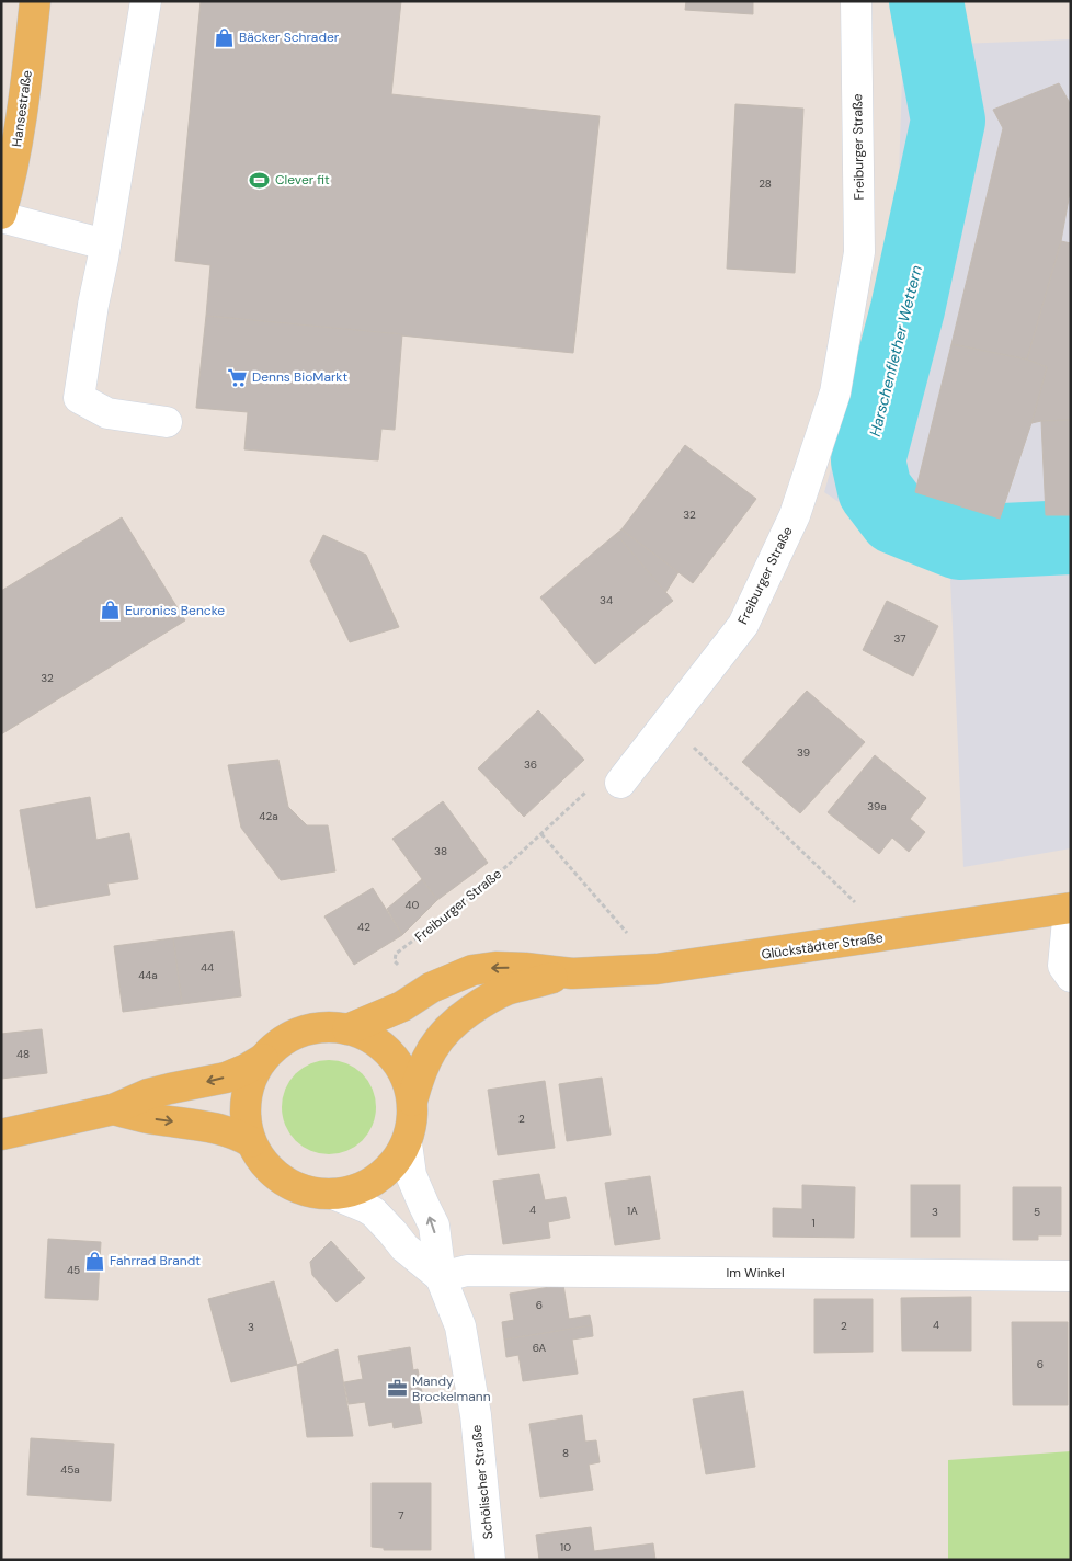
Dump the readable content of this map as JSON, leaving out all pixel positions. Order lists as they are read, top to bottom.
{
  "streets": {
    "main road": ["Hansestraße", "Glückstädter Straße"],
    "street": ["Freiburger Straße", "Im Winkel", "Schölischer Straße"]
  },
  "crossings": [
    ["Freiburger Straße", "Glückstädter Straße"],
    ["Glückstädter Straße", "Schölischer Straße"],
    ["Im Winkel", "Schölischer Straße"]
  ],
  "water": ["Harschenflether Wettern"],
  "places": {
    "shop": ["Bäcker Schrader", "Euronics Bencke", "Fahrrad Brandt"],
    "sports": ["Clever fit"],
    "supermarket": ["Denns BioMarkt"],
    "office": ["Mandy Brockelmann"]
  },
  "house_numbers": [
    "28",
    "32",
    "34",
    "37",
    "32",
    "39",
    "36",
    "39a",
    "42a",
    "38",
    "40",
    "42",
    "44",
    "44a",
    "48",
    "2",
    "4",
    "1A",
    "3",
    "5",
    "1",
    "45",
    "6",
    "4",
    "2",
    "3",
    "6A",
    "6",
    "8",
    "45a",
    "7",
    "10"
  ]
}
